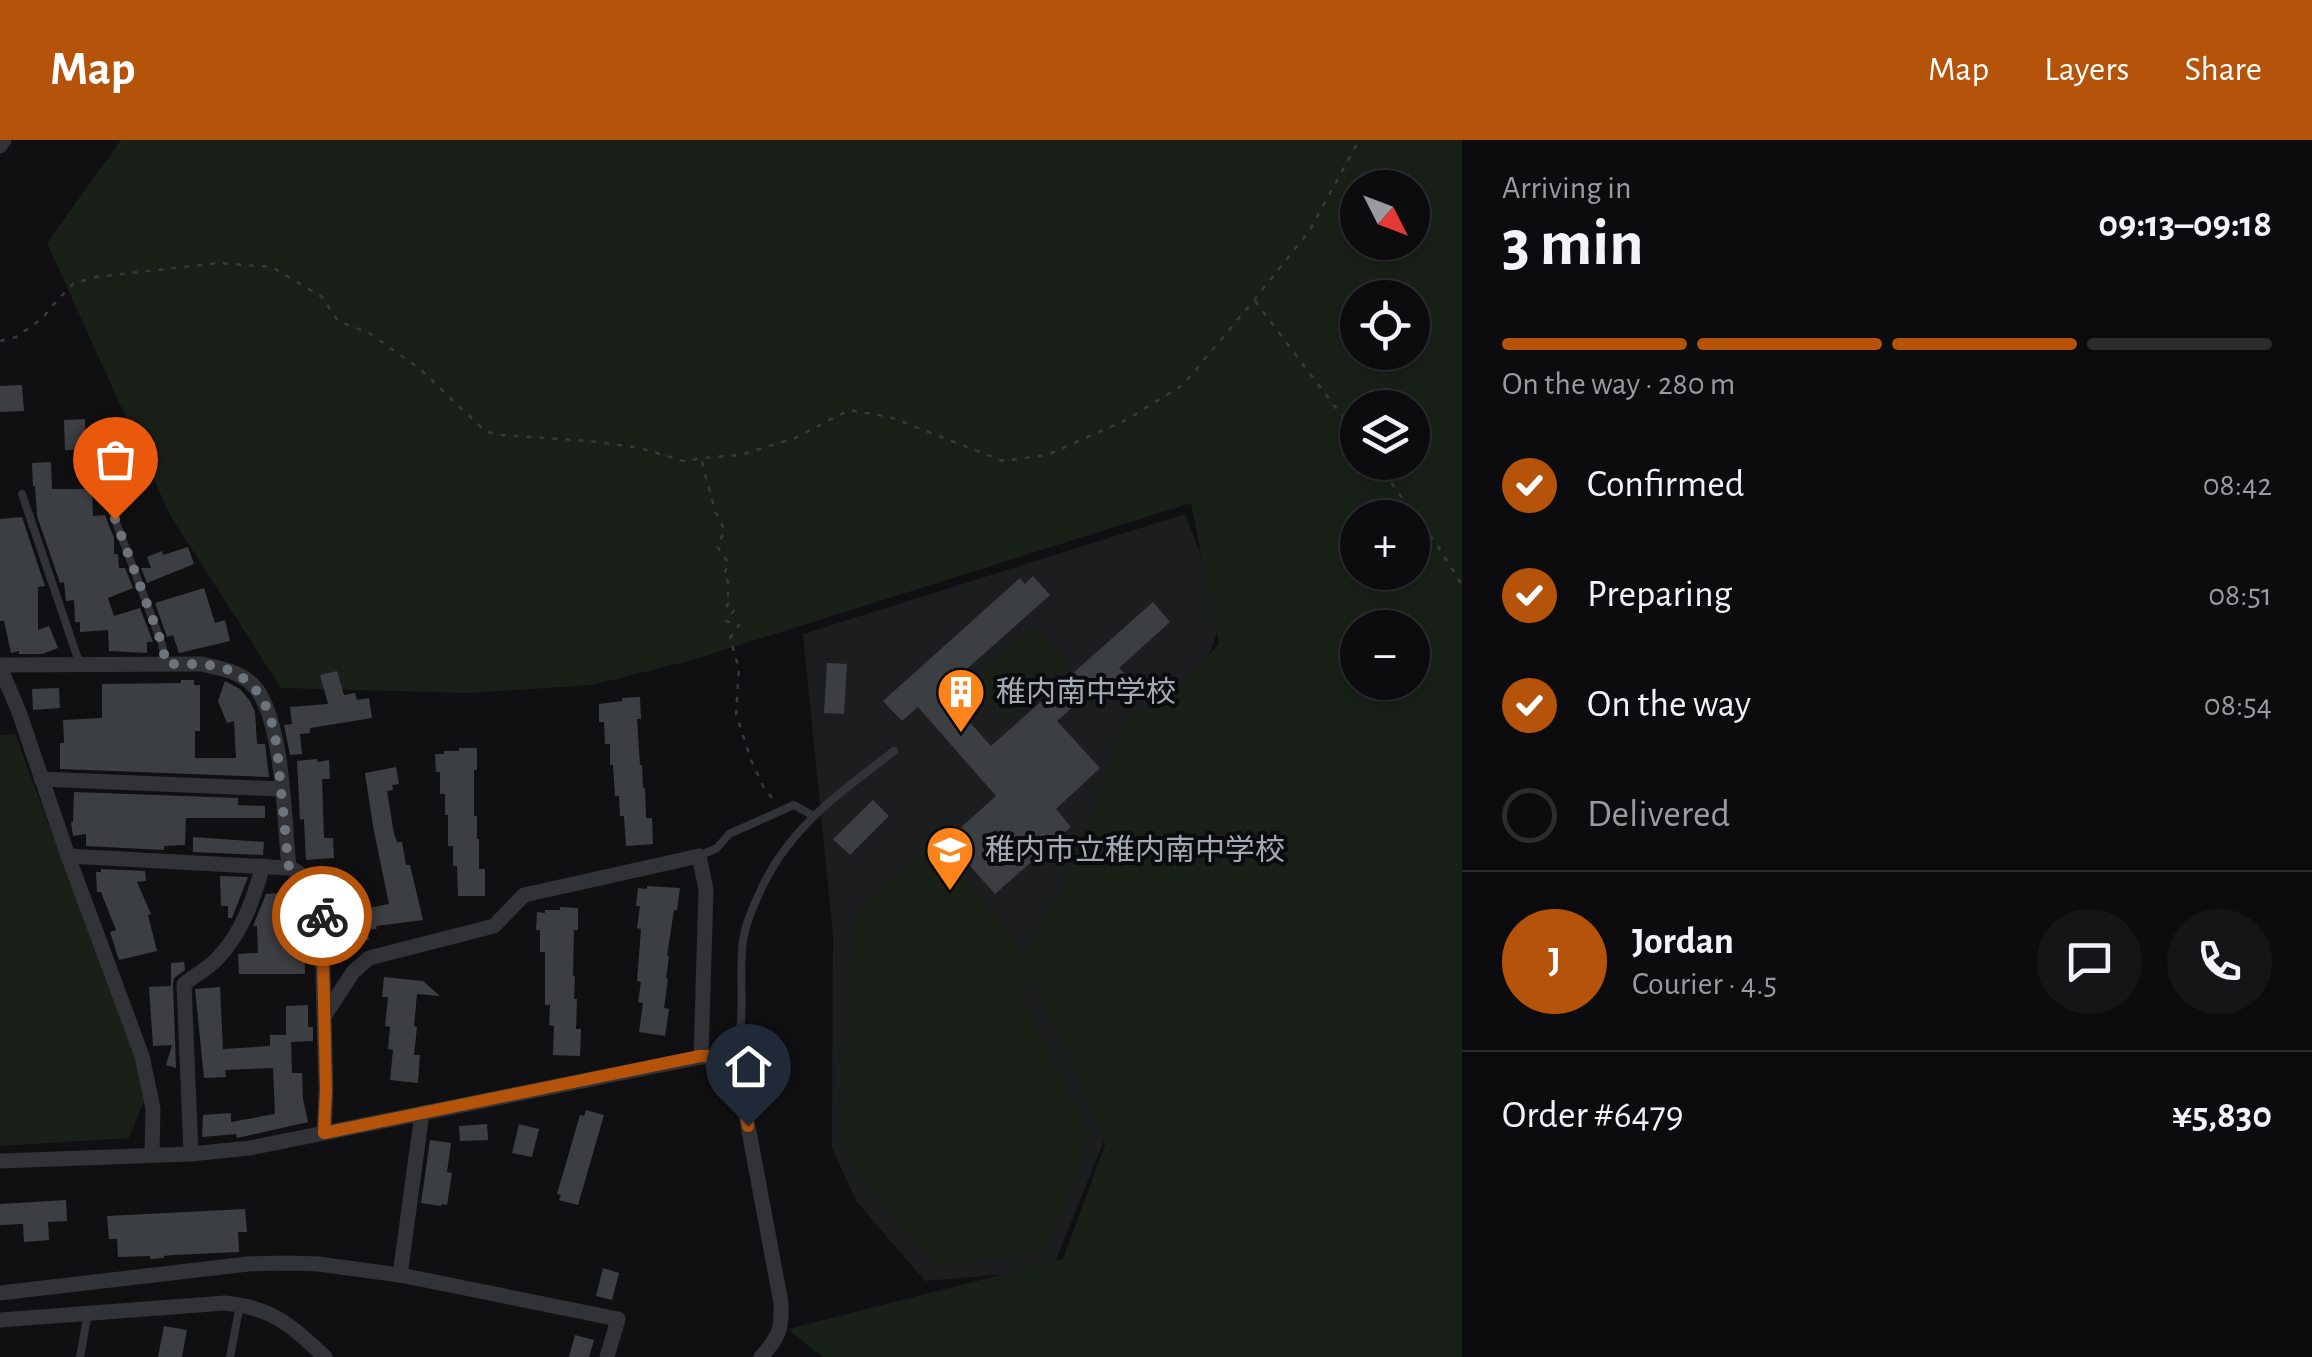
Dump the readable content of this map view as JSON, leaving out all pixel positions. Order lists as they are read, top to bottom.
{
  "places": {
    "building": ["稚内南中学校"],
    "school or university": ["稚内市立稚内南中学校"]
  },
  "north": "bottom right",
  "page": {
    "header": "Map",
    "nav": ["Map", "Layers", "Share"],
    "heading": ["3 min", "Arriving in", "09:13–09:18"],
    "panel": [
      "Jordan",
      "Courier · 4.5",
      "Order #6479",
      "¥5,830"
    ],
    "map_buttons": ["+", "−"],
    "bar": "On the way · 280 m",
    "list": [
      ["Confirmed", "08:42"],
      ["Preparing", "08:51"],
      ["On the way", "08:54"],
      "Delivered"
    ],
    "round": "J"
  }
}
